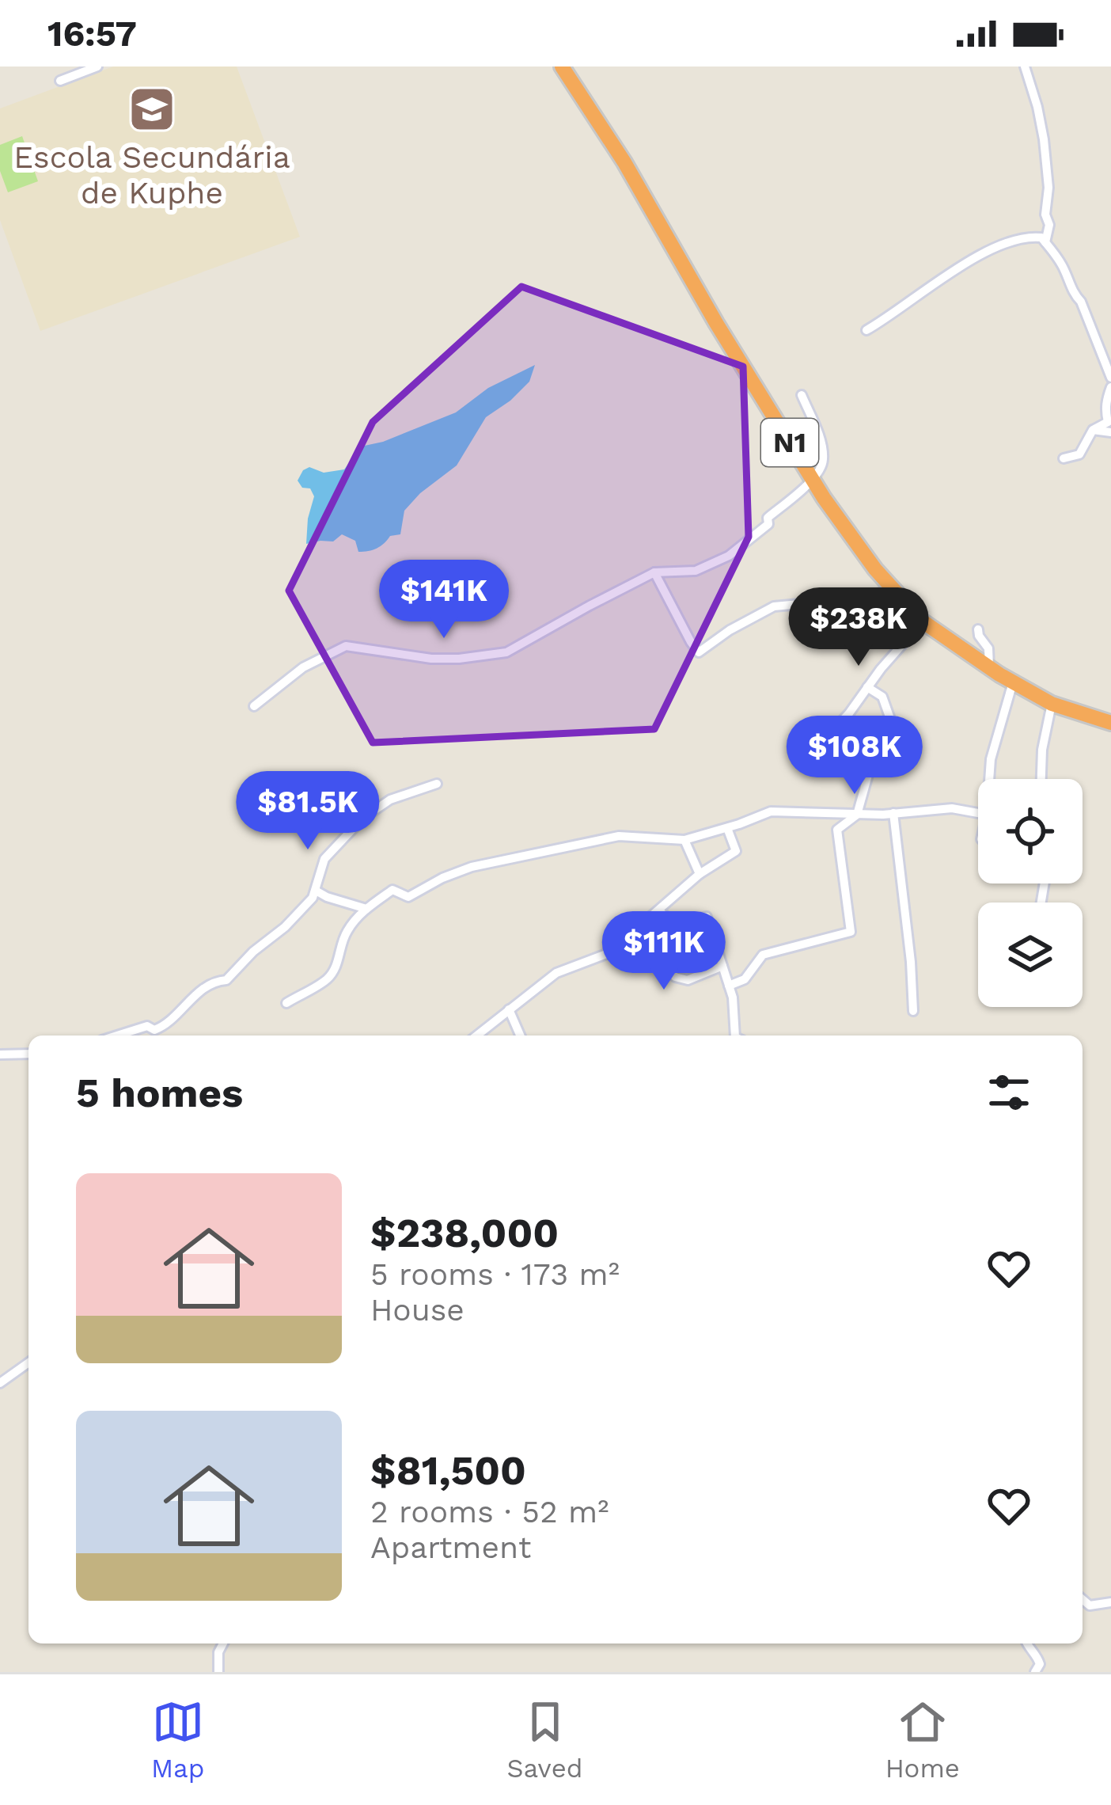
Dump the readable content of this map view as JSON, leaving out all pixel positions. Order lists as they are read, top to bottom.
{
  "streets": {
    "highway": ["N1"]
  },
  "places": {
    "school or university": ["Escola Secundária de Kuphe"]
  },
  "page": {
    "status": "16:57",
    "price": [
      "$141K",
      "$238K",
      "$108K",
      "$81.5K",
      "$111K"
    ],
    "heading": "5 homes",
    "list": [
      {
        "name": "$238,000",
        "note": "5 rooms · 173 m² · House"
      },
      {
        "name": "$81,500",
        "note": "2 rooms · 52 m² · Apartment"
      }
    ],
    "tabs": ["Map", "Saved", "Home"]
  }
}
